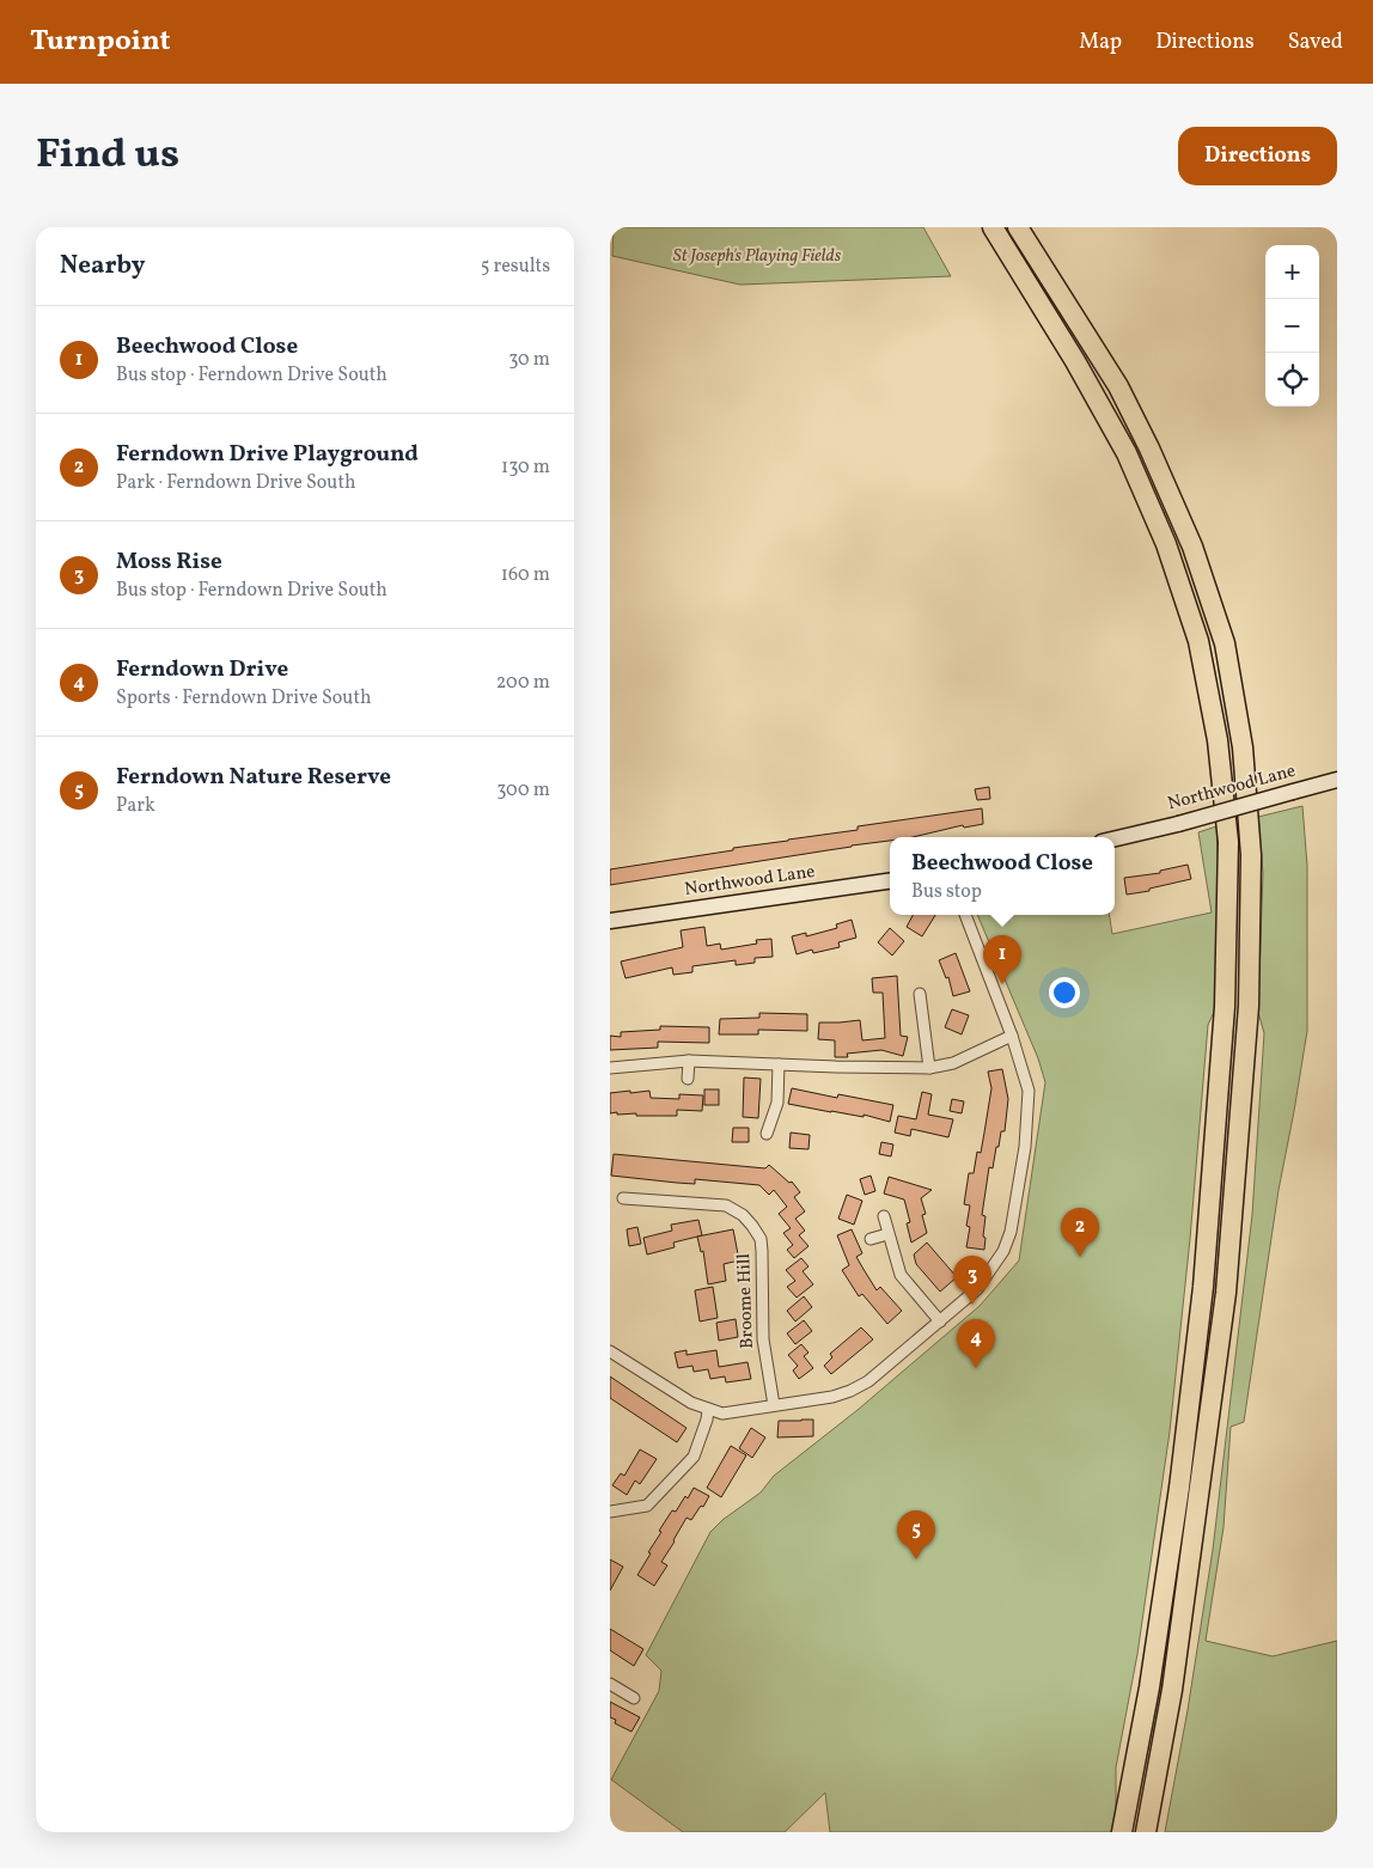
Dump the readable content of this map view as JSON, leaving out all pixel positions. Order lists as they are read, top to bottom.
{
  "streets": {
    "street": ["Northwood Lane", "Broome Hill"]
  },
  "parks": ["St Joseph's Playing Fields"],
  "page": {
    "header": "Turnpoint",
    "nav": ["Map", "Directions", "Saved"],
    "title": "Find us",
    "buttons": "Directions",
    "heading": ["Nearby", "5 results"],
    "map_buttons": ["+", "−"],
    "list": [
      {
        "mark": "1",
        "name": "Beechwood Close",
        "note": "Bus stop · Ferndown Drive South",
        "value": "30 m"
      },
      {
        "mark": "2",
        "name": "Ferndown Drive Playground",
        "note": "Park · Ferndown Drive South",
        "value": "130 m"
      },
      {
        "mark": "3",
        "name": "Moss Rise",
        "note": "Bus stop · Ferndown Drive South",
        "value": "160 m"
      },
      {
        "mark": "4",
        "name": "Ferndown Drive",
        "note": "Sports · Ferndown Drive South",
        "value": "200 m"
      },
      {
        "mark": "5",
        "name": "Ferndown Nature Reserve",
        "note": "Park",
        "value": "300 m"
      }
    ],
    "popup": ["Beechwood Close", "Bus stop"],
    "pins": [
      "1",
      "2",
      "3",
      "4",
      "5"
    ]
  }
}
